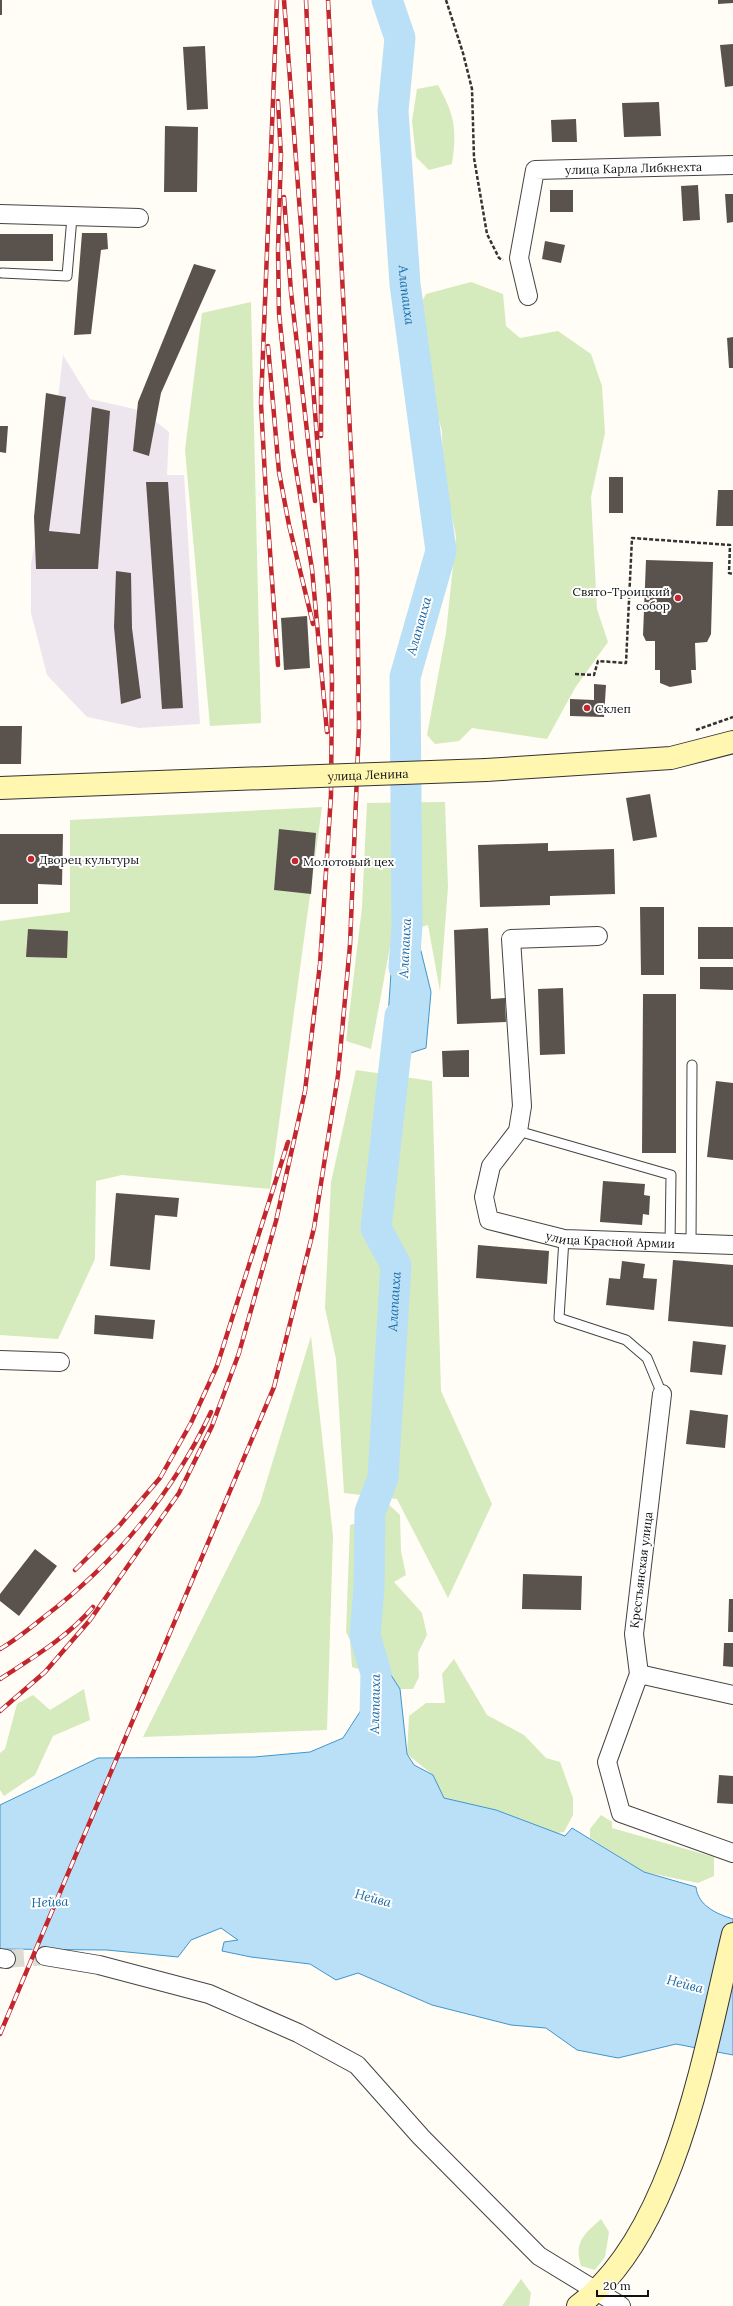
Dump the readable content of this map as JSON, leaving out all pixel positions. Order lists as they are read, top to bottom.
{
  "streets": {
    "main road": ["улица Ленина"],
    "street": ["улица Карла Либкнехта", "улица Красной Армии", "Крестьянская улица"]
  },
  "water": ["Алапаиха", "Нейва"],
  "places": [
    "Свято-Троицкий собор",
    "Склеп",
    "Дворец культуры",
    "Молотовый цех"
  ],
  "scale_bar": "20 m"
}
